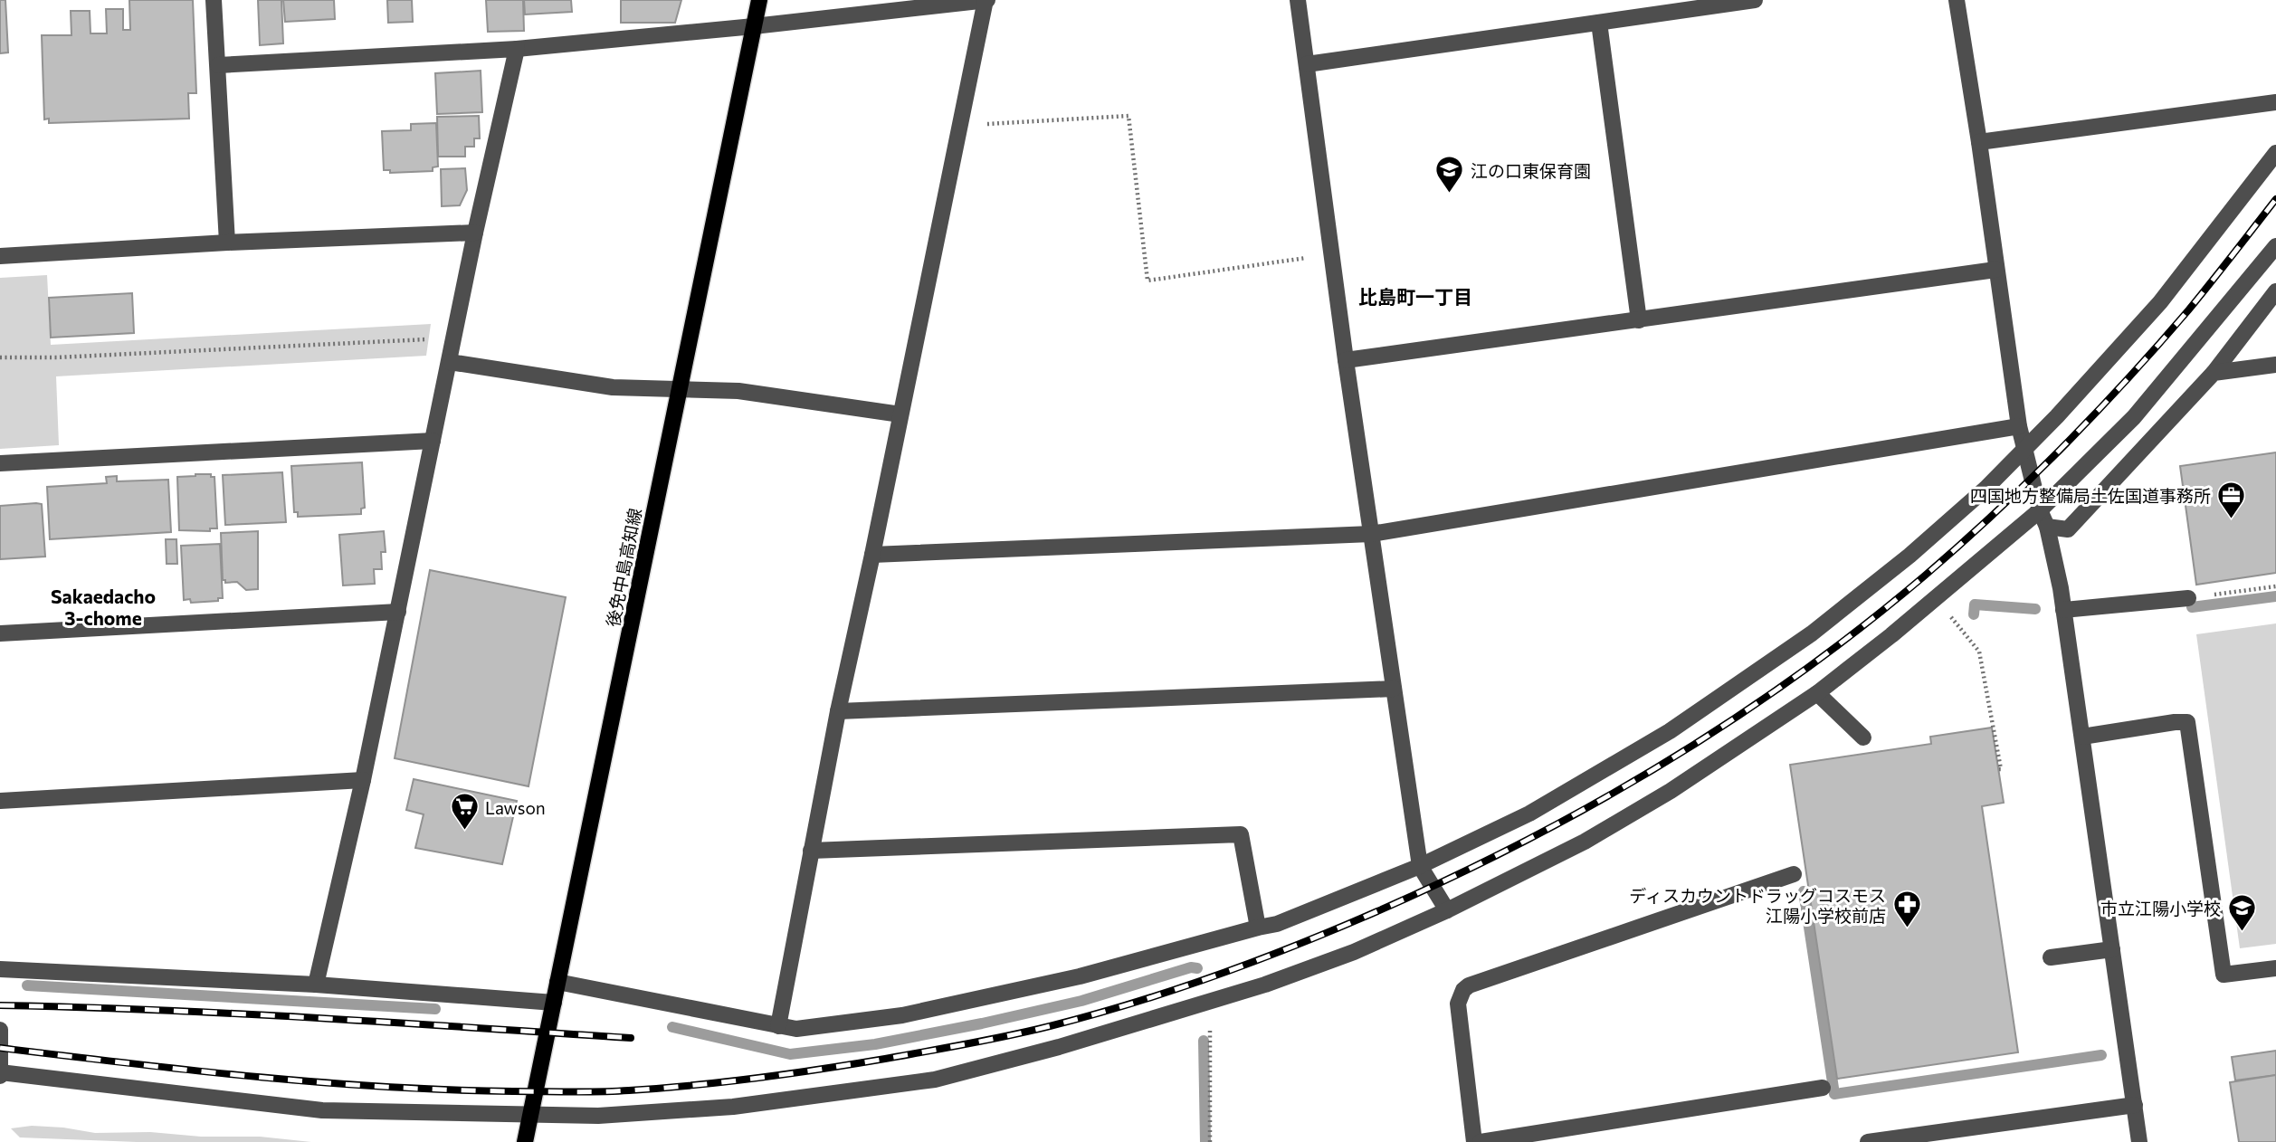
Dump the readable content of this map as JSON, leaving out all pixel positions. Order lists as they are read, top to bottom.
{
  "streets": {
    "main road": ["後免中島高知線"]
  },
  "districts": ["比島町一丁目", "Sakaedacho 3-chome"],
  "places": {
    "school or university": ["江の口東保育園", "市立江陽小学校"],
    "office": ["四国地方整備局土佐国道事務所"],
    "supermarket": ["Lawson"],
    "pharmacy": ["ディスカウントドラッグコスモス 江陽小学校前店"]
  }
}
